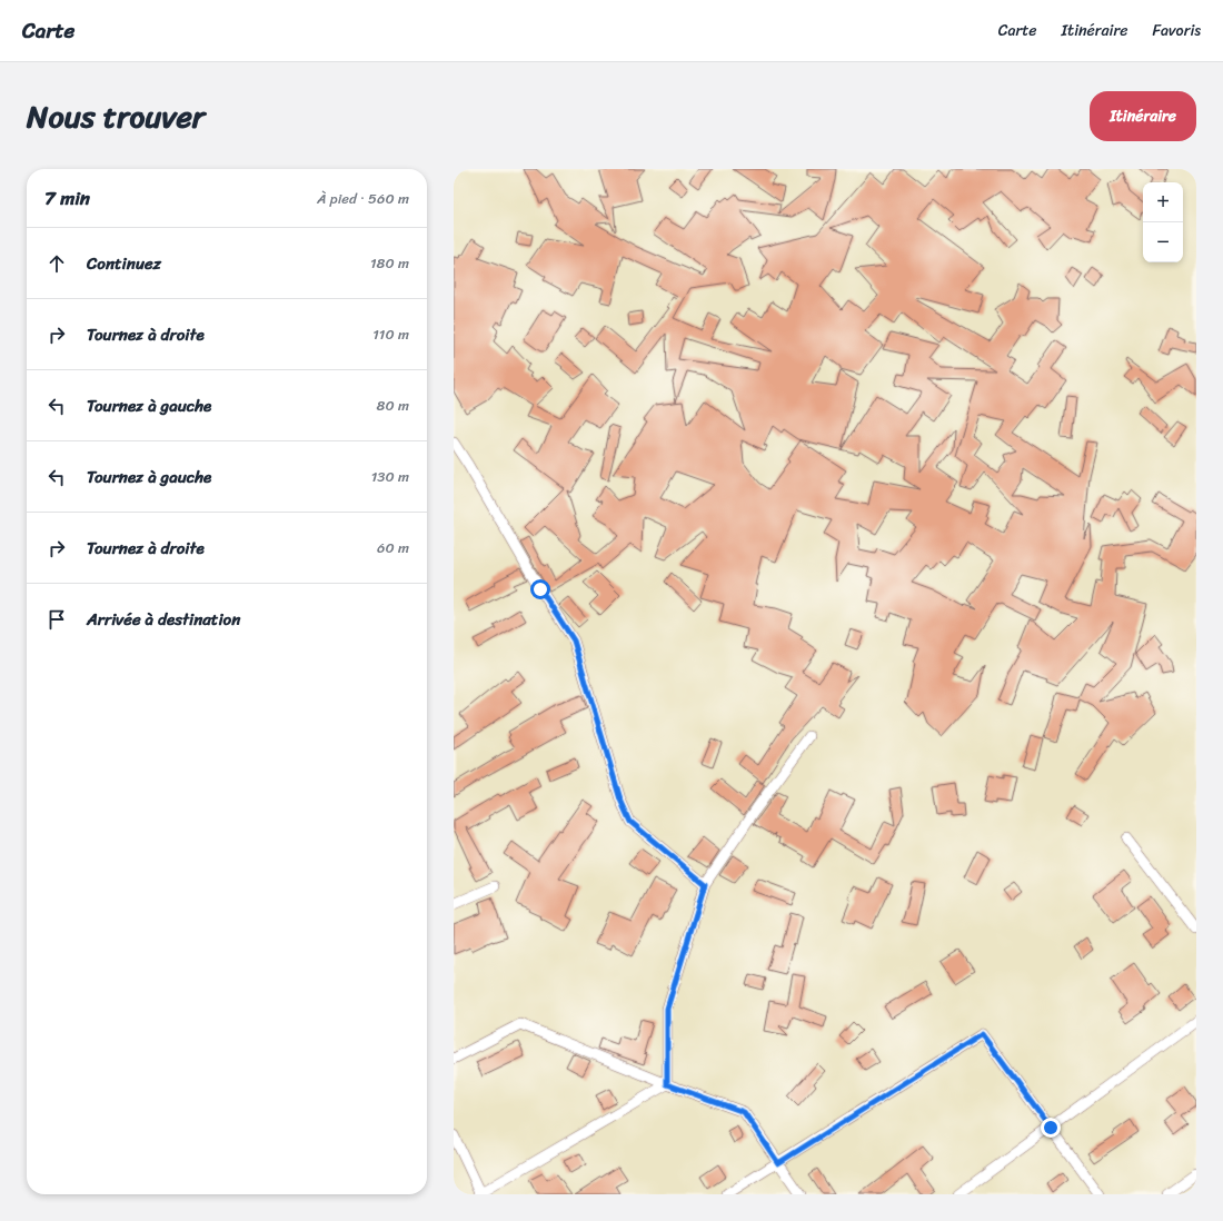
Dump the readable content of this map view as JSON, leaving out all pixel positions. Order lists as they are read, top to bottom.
{
  "page": {
    "header": "Carte",
    "nav": ["Carte", "Itinéraire", "Favoris"],
    "title": "Nous trouver",
    "buttons": "Itinéraire",
    "heading": ["7 min", "À pied · 560 m"],
    "map_buttons": ["+", "−"],
    "list": [
      ["Continuez", "180 m"],
      ["Tournez à droite", "110 m"],
      ["Tournez à gauche", "80 m"],
      ["Tournez à gauche", "130 m"],
      ["Tournez à droite", "60 m"],
      "Arrivée à destination"
    ]
  }
}
